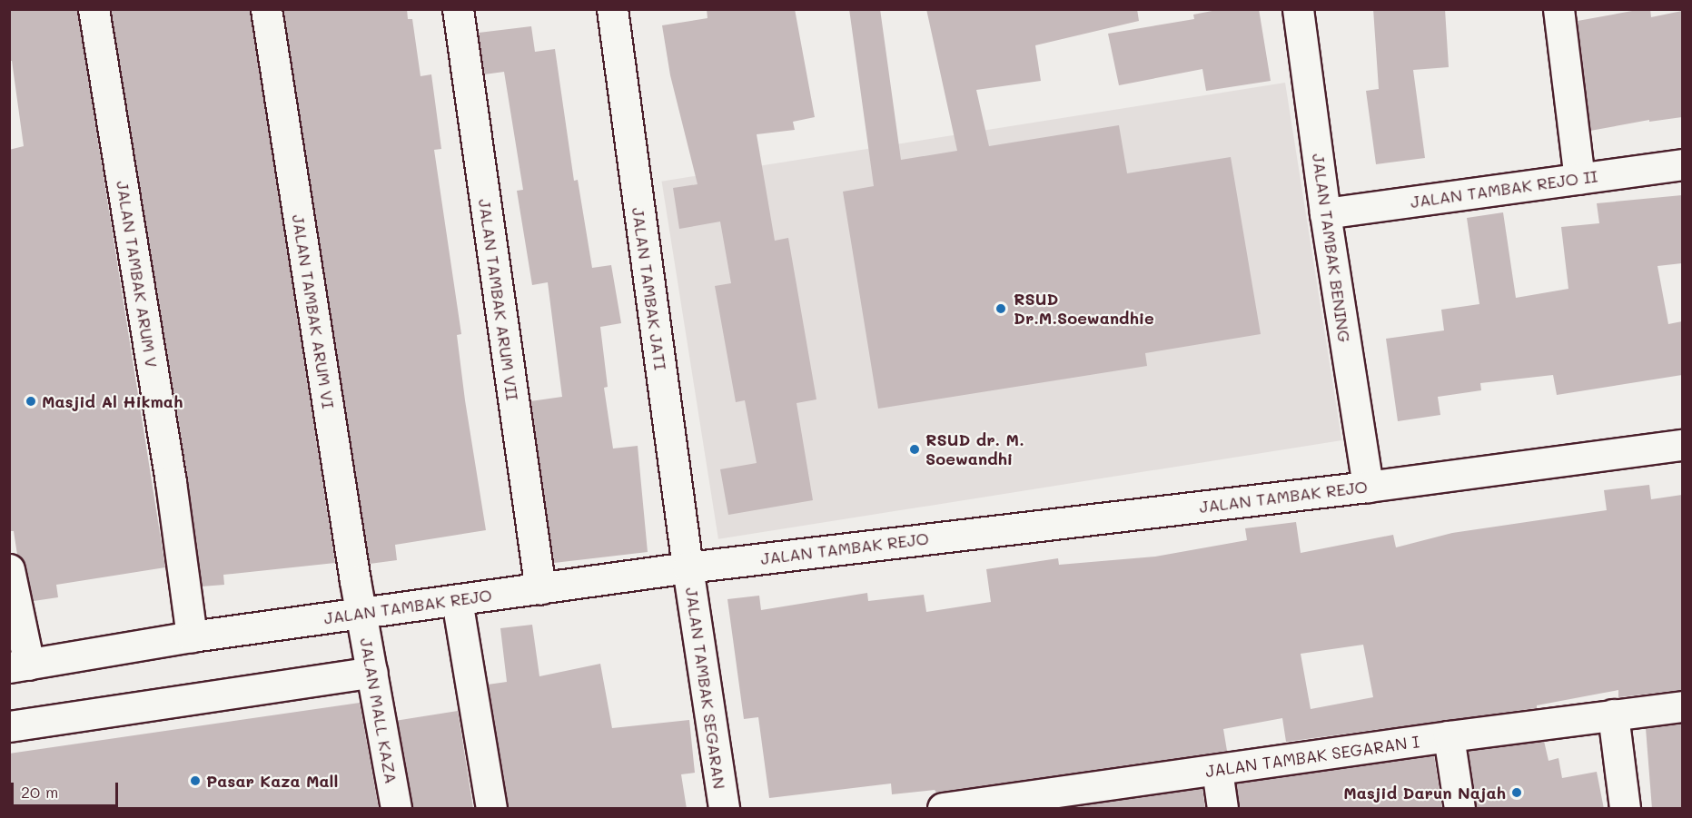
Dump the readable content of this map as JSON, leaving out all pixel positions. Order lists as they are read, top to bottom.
{
  "streets": {
    "street": [
      "JALAN TAMBAK REJO II",
      "JALAN TAMBAK BENING",
      "JALAN TAMBAK ARUM V",
      "JALAN TAMBAK JATI",
      "JALAN TAMBAK ARUM VII",
      "JALAN TAMBAK ARUM VI",
      "JALAN TAMBAK REJO",
      "JALAN TAMBAK SEGARAN",
      "JALAN MALL KAZA",
      "JALAN TAMBAK SEGARAN I"
    ]
  },
  "crossings": [
    ["JALAN TAMBAK REJO II", "JALAN TAMBAK BENING"],
    ["JALAN TAMBAK BENING", "JALAN TAMBAK REJO"],
    ["JALAN TAMBAK ARUM V", "JALAN TAMBAK REJO"],
    ["JALAN TAMBAK JATI", "JALAN TAMBAK REJO"],
    ["JALAN TAMBAK JATI", "JALAN TAMBAK SEGARAN"],
    ["JALAN TAMBAK ARUM VII", "JALAN TAMBAK REJO"],
    ["JALAN TAMBAK ARUM VI", "JALAN TAMBAK REJO"],
    ["JALAN TAMBAK ARUM VI", "JALAN MALL KAZA"],
    ["JALAN TAMBAK REJO", "JALAN TAMBAK SEGARAN"],
    ["JALAN TAMBAK REJO", "JALAN MALL KAZA"]
  ],
  "places": [
    "RSUD Dr.M.Soewandhie",
    "Masjid Al Hikmah",
    "RSUD dr. M. Soewandhi",
    "Pasar Kaza Mall",
    "Masjid Darun Najah"
  ],
  "scale_bar": "20 m"
}
